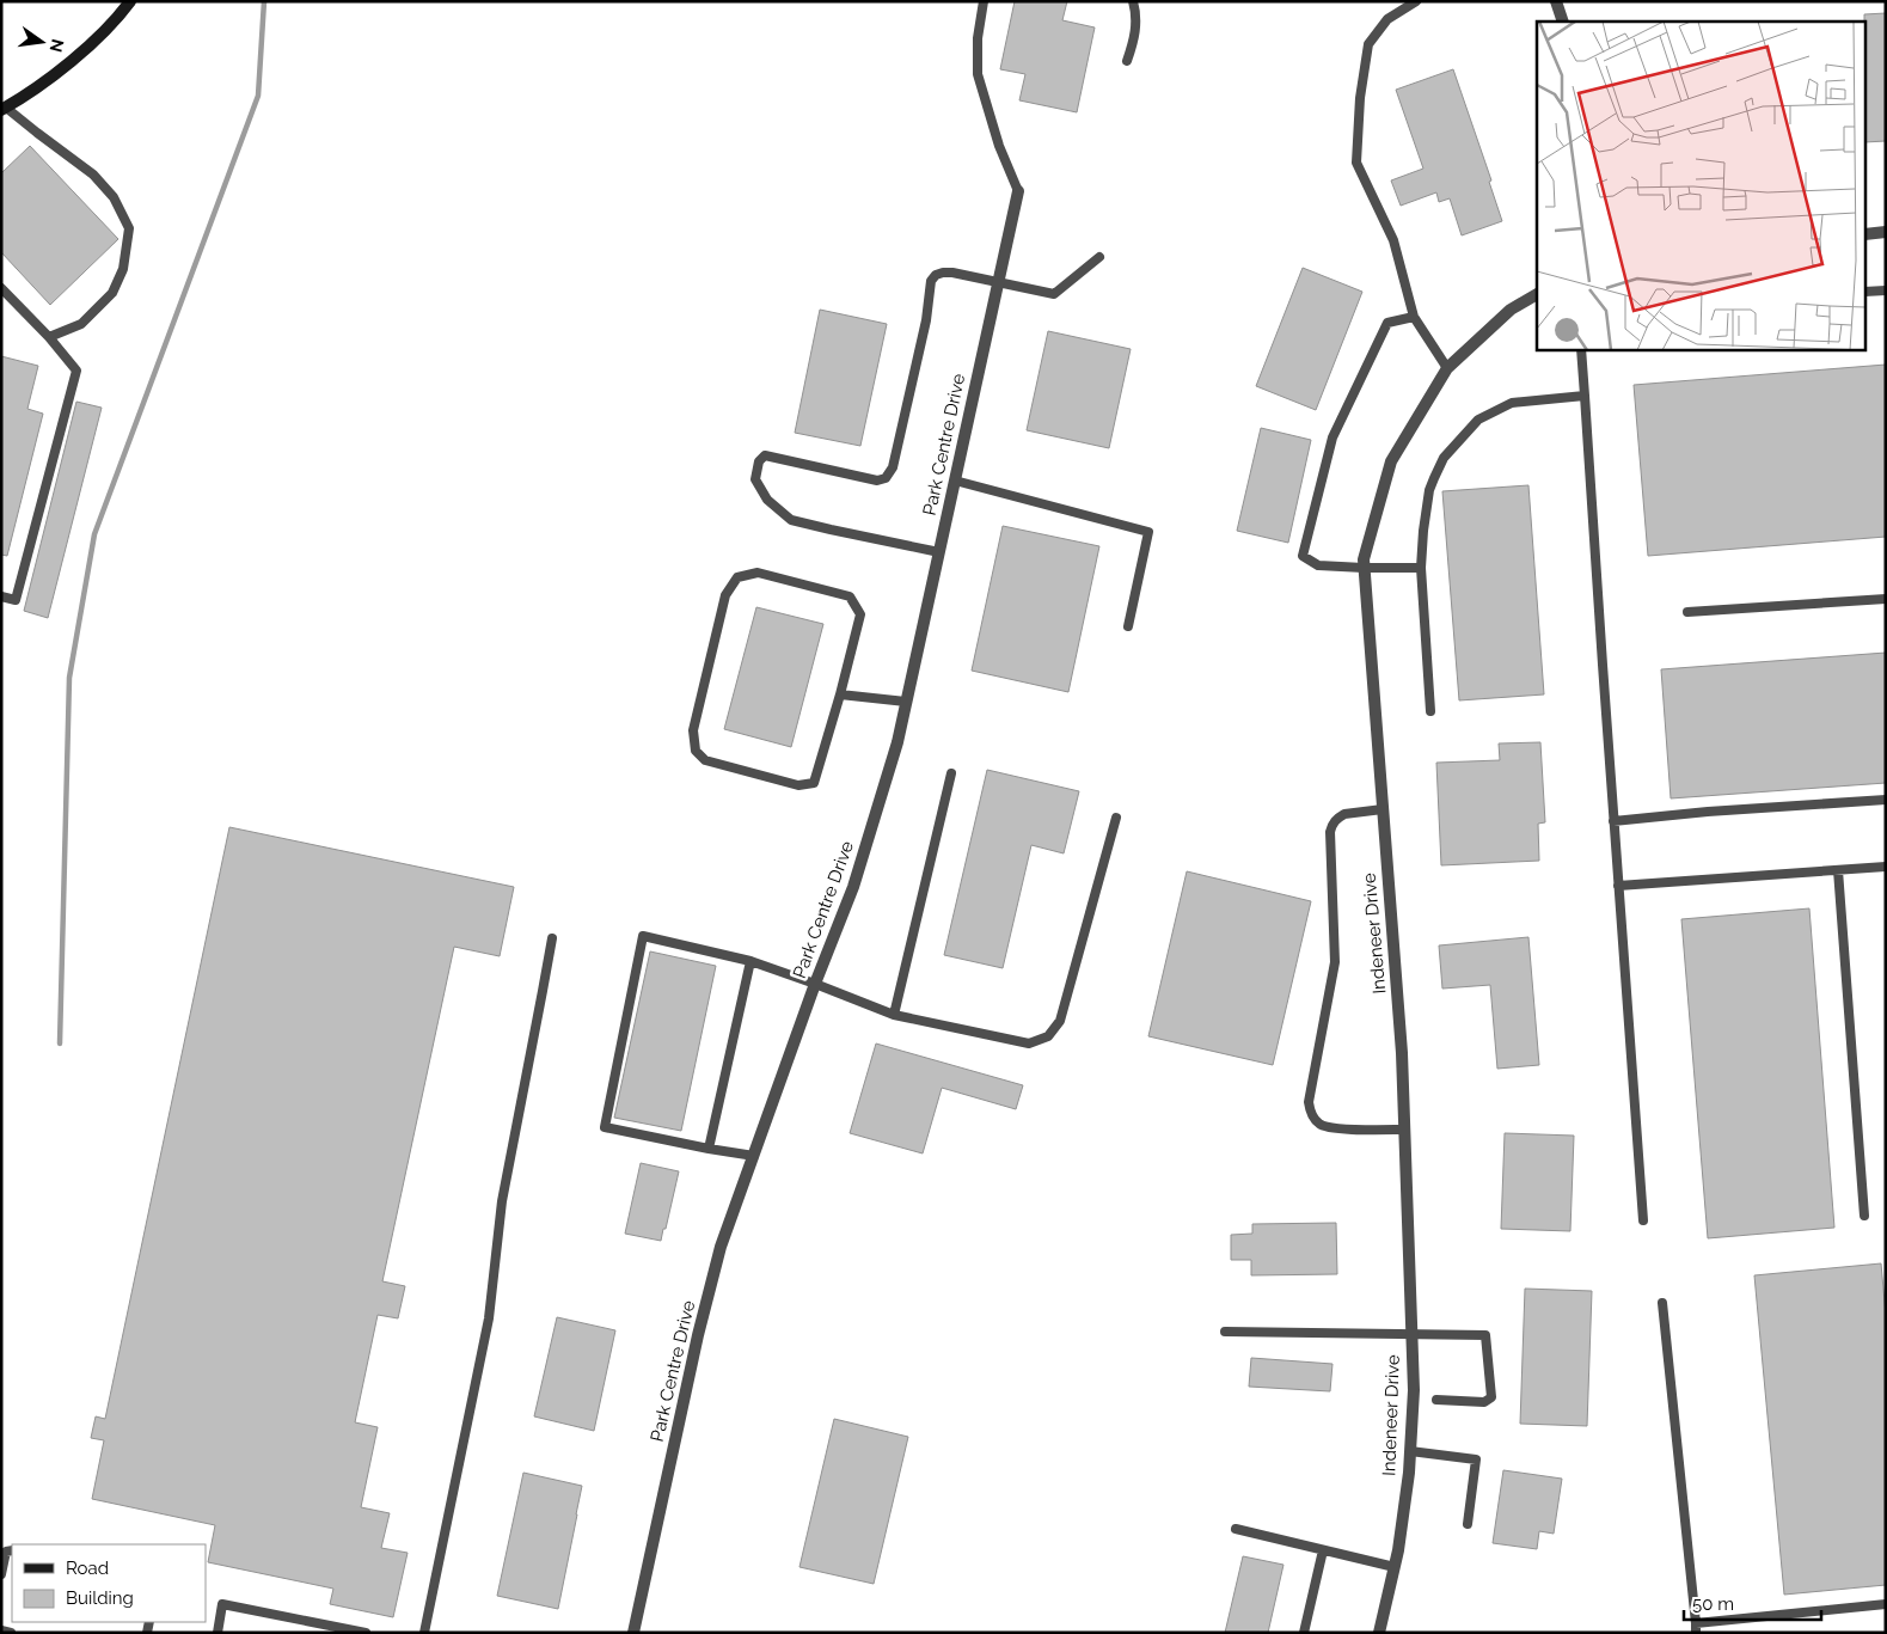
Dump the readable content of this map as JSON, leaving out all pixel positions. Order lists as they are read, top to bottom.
{
  "streets": {
    "street": ["Park Centre Drive", "Indeneer Drive"]
  },
  "legend": ["Road", "Building"],
  "scale_bar": "50 m",
  "north": "right"
}
